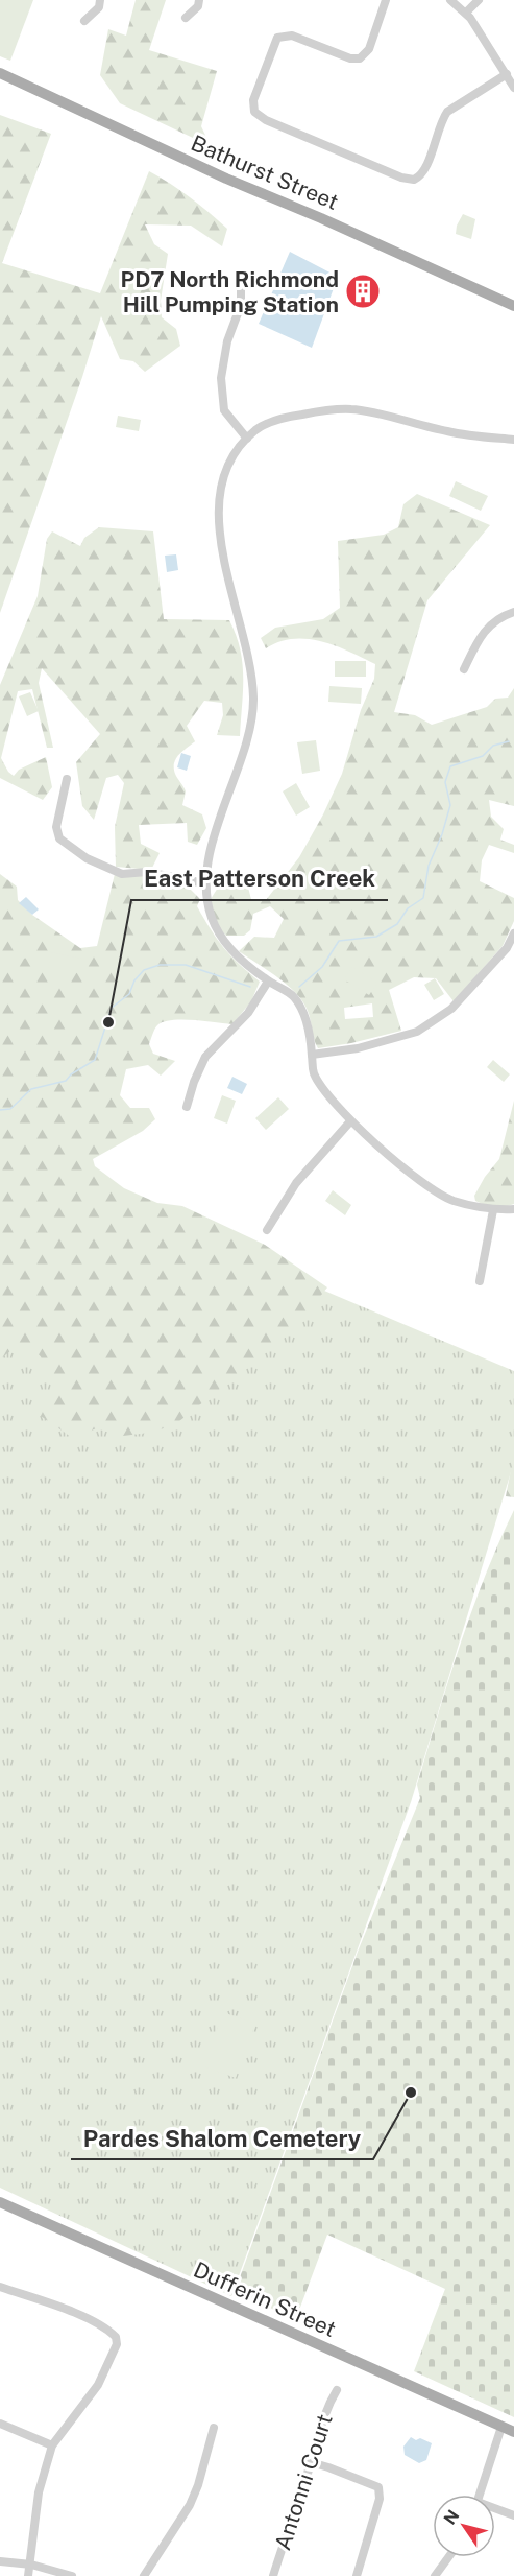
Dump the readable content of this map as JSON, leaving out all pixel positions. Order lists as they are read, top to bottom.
{
  "streets": {
    "main road": ["Bathurst Street", "Dufferin Street"],
    "street": ["Antonni Court"]
  },
  "places": {
    "building": ["PD7 North Richmond Hill Pumping Station"],
    "other": ["East Patterson Creek", "Pardes Shalom Cemetery"]
  },
  "north": "top left"
}
